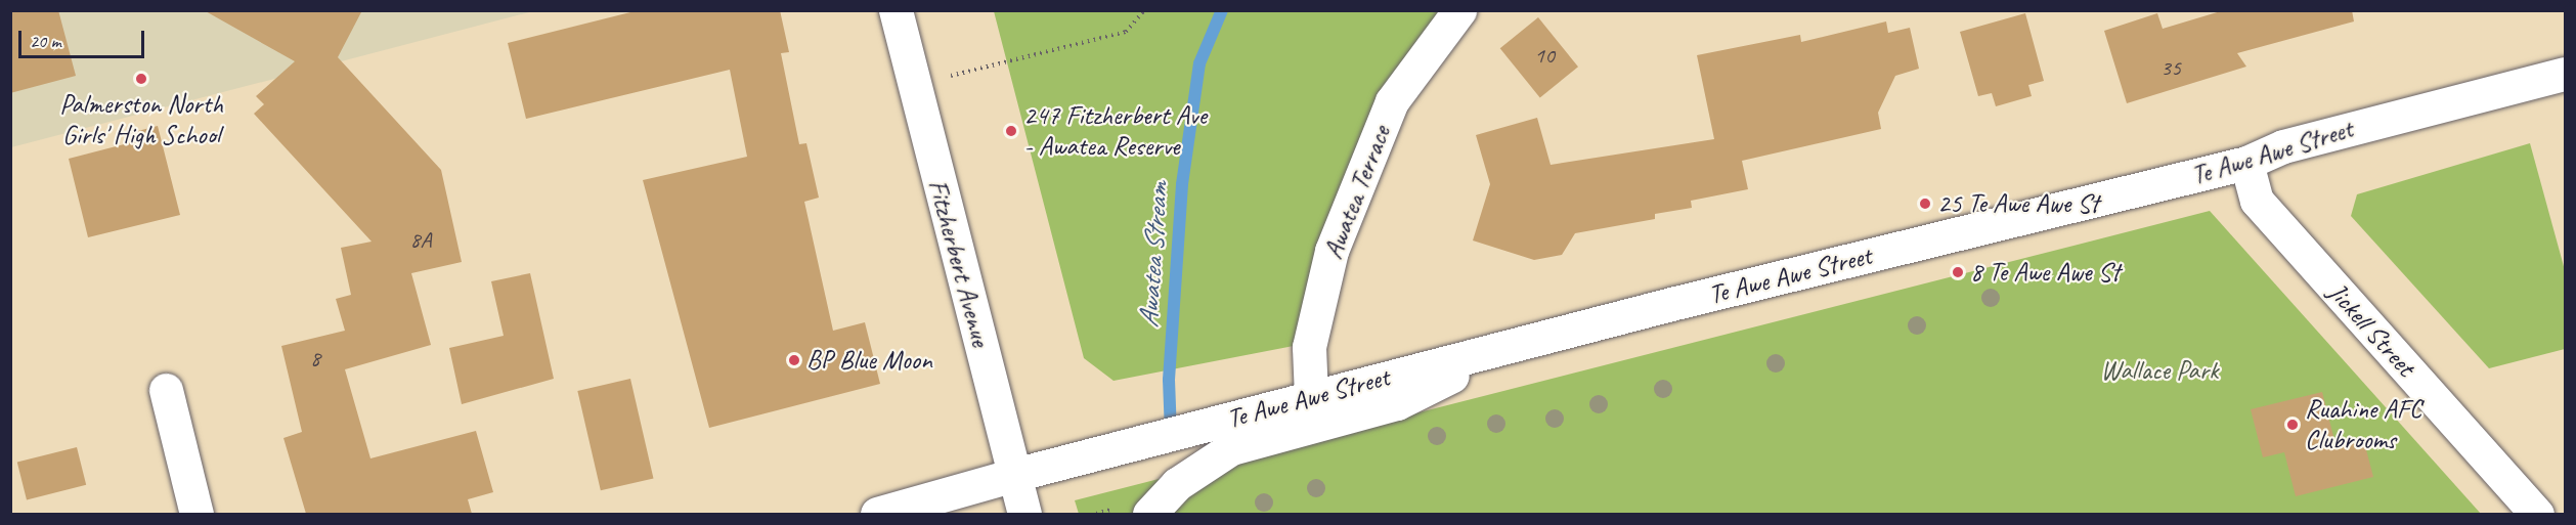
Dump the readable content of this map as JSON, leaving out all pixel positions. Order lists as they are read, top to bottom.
{
  "streets": {
    "main road": [
      "Te Awe Awe Street",
      "Awatea Terrace",
      "Fitzherbert Avenue",
      "Jickell Street"
    ]
  },
  "crossings": [
    ["Te Awe Awe Street", "Awatea Terrace"],
    ["Te Awe Awe Street", "Fitzherbert Avenue"],
    ["Te Awe Awe Street", "Jickell Street"]
  ],
  "water": ["Awatea Stream"],
  "parks": ["Wallace Park"],
  "places": [
    "Palmerston North Girls' High School",
    "247 Fitzherbert Ave - Awatea Reserve",
    "25 Te Awe Awe St",
    "8 Te Awe Awe St",
    "BP Blue Moon",
    "Ruahine AFC Clubrooms"
  ],
  "house_numbers": [
    "10",
    "35",
    "8A",
    "8"
  ],
  "scale_bar": "20 m"
}
